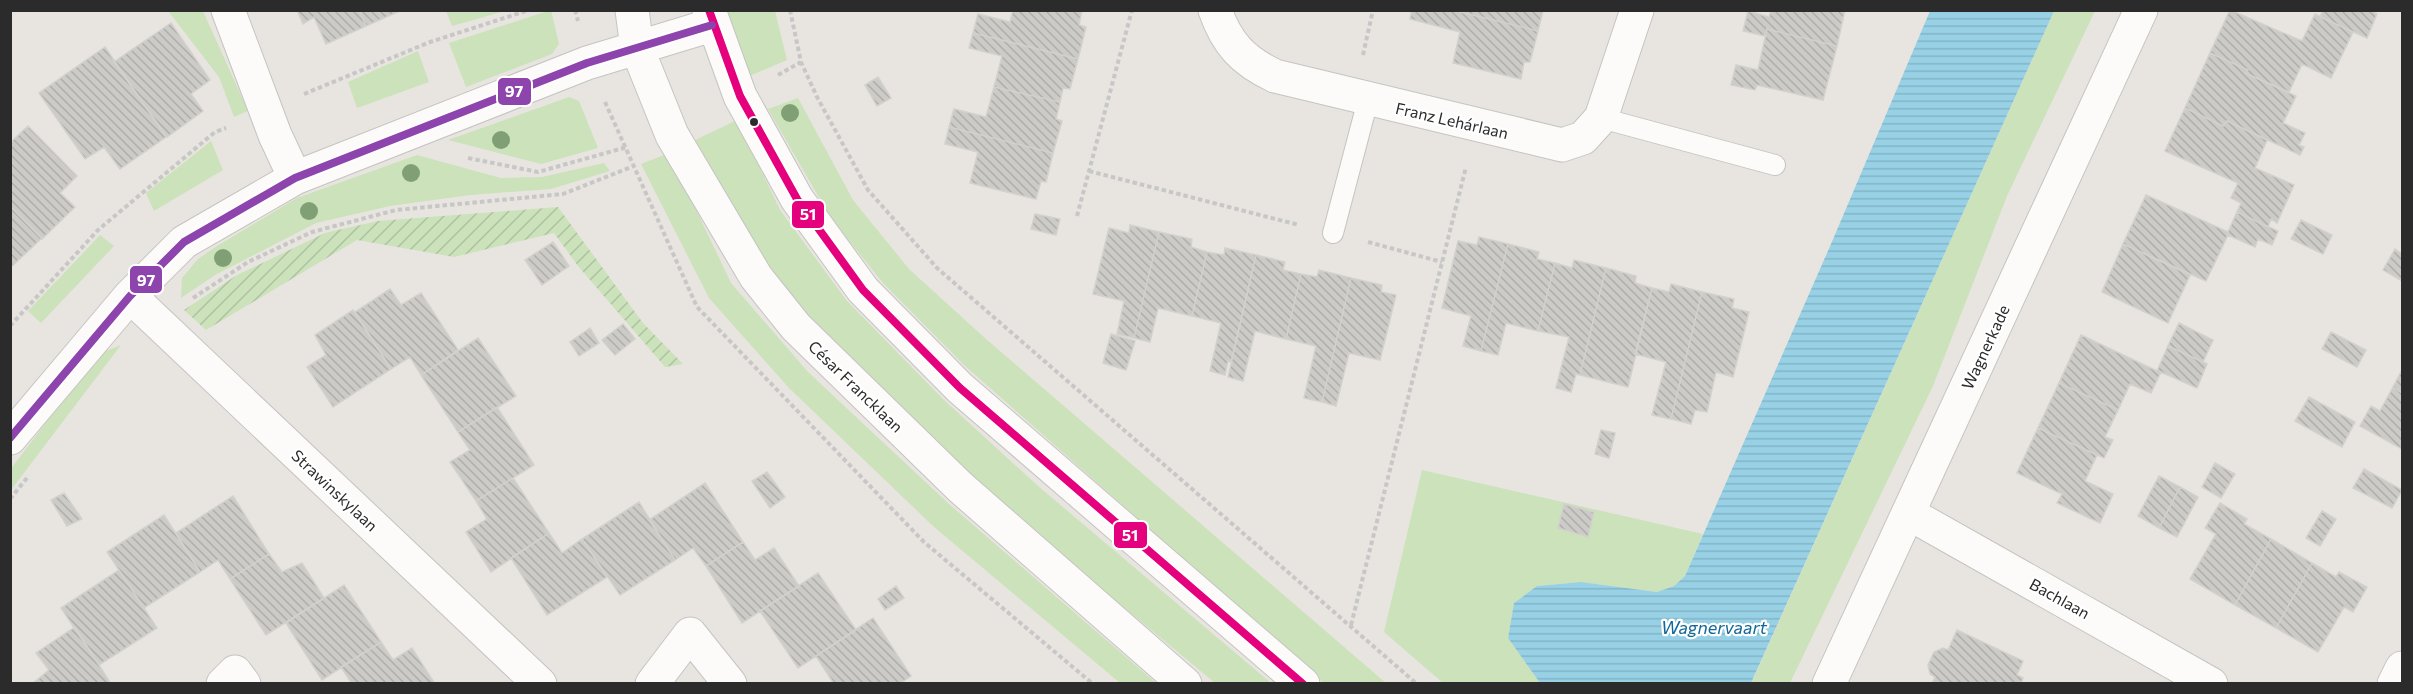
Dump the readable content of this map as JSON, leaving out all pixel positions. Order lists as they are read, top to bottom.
{
  "streets": {
    "street": [
      "Franz Lehárlaan",
      "Wagnerkade",
      "César Francklaan",
      "Strawinskylaan",
      "Bachlaan"
    ]
  },
  "crossings": [
    ["Wagnerkade", "Bachlaan"]
  ],
  "water": ["Wagnervaart"],
  "lines": ["transit line 51", "transit line 97"]
}
